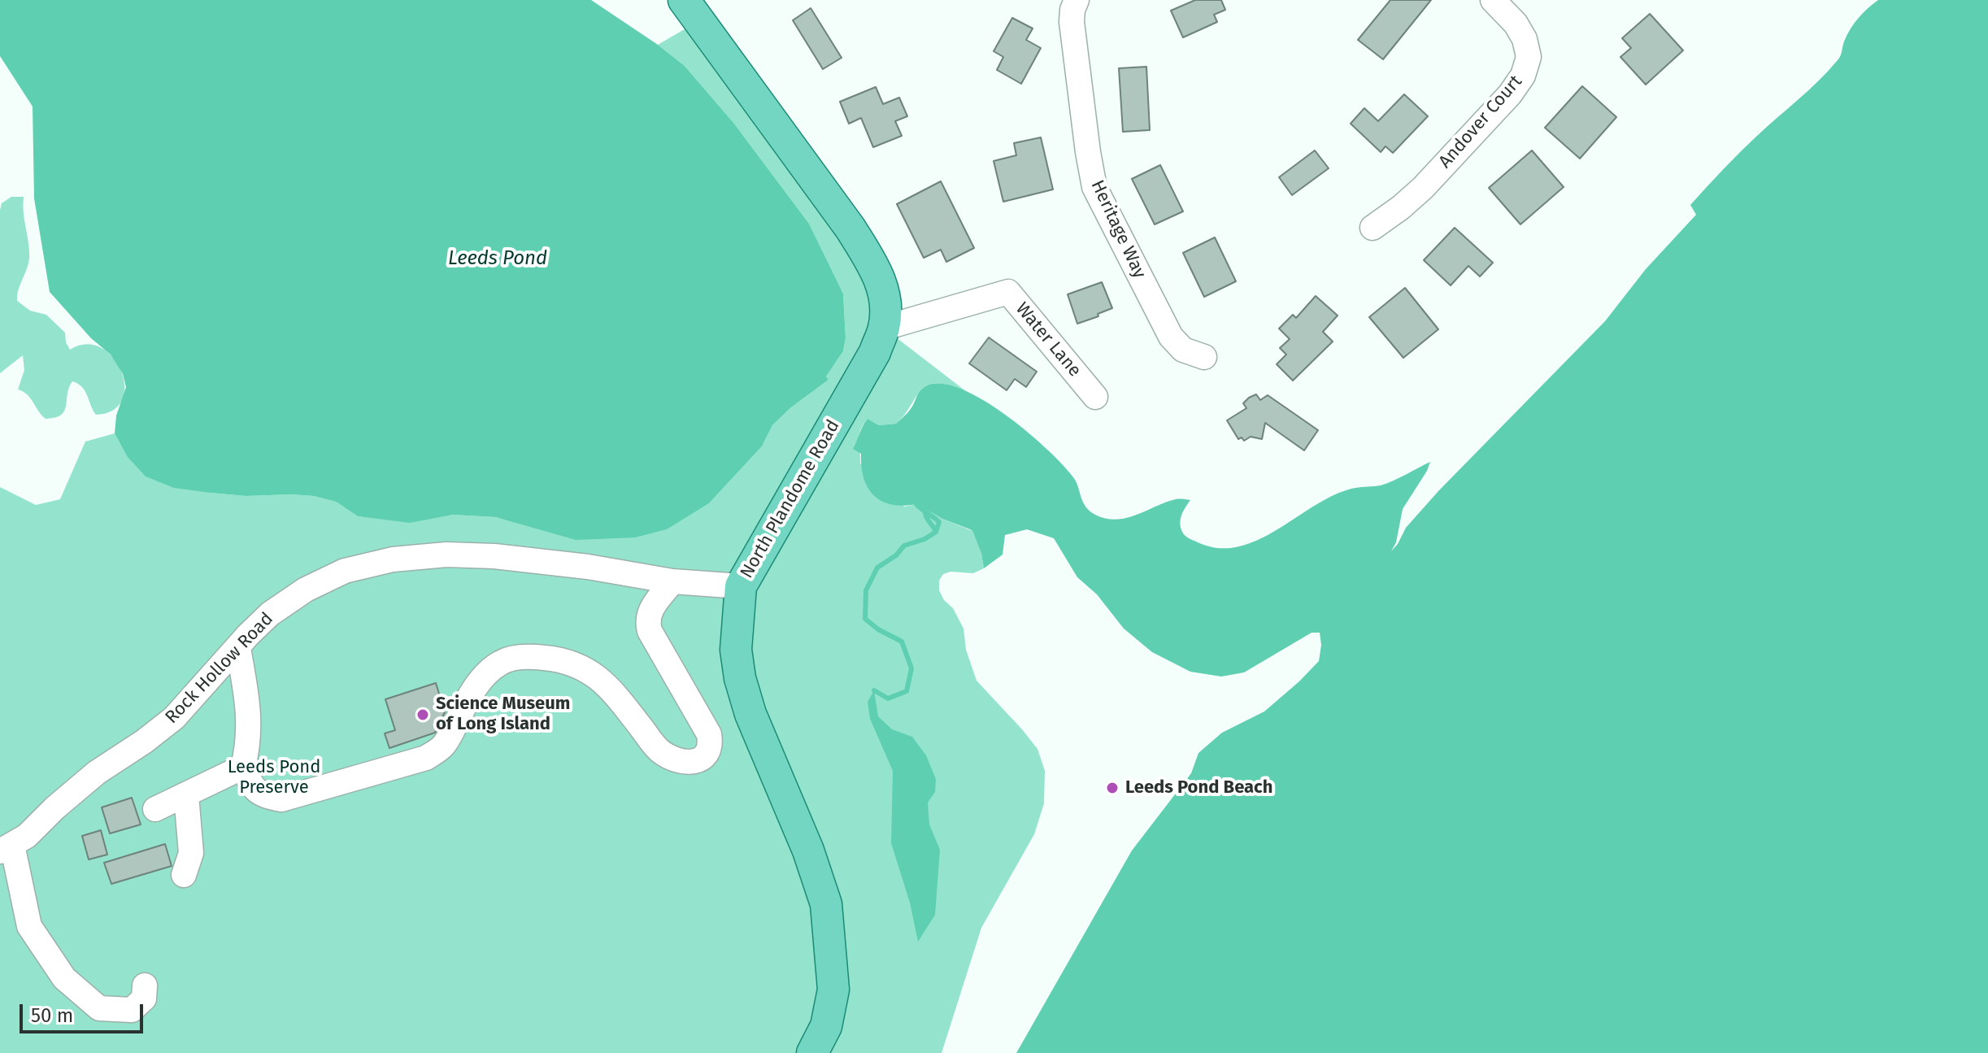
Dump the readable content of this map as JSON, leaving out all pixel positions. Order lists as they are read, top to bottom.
{
  "streets": {
    "main road": ["North Plandome Road"],
    "street": [
      "Andover Court",
      "Heritage Way",
      "Water Lane",
      "Rock Hollow Road"
    ]
  },
  "crossings": [
    ["Water Lane", "North Plandome Road"],
    ["North Plandome Road", "Rock Hollow Road"]
  ],
  "water": ["Leeds Pond"],
  "parks": ["Leeds Pond Preserve"],
  "places": ["Science Museum of Long Island", "Leeds Pond Beach"],
  "scale_bar": "50 m"
}
